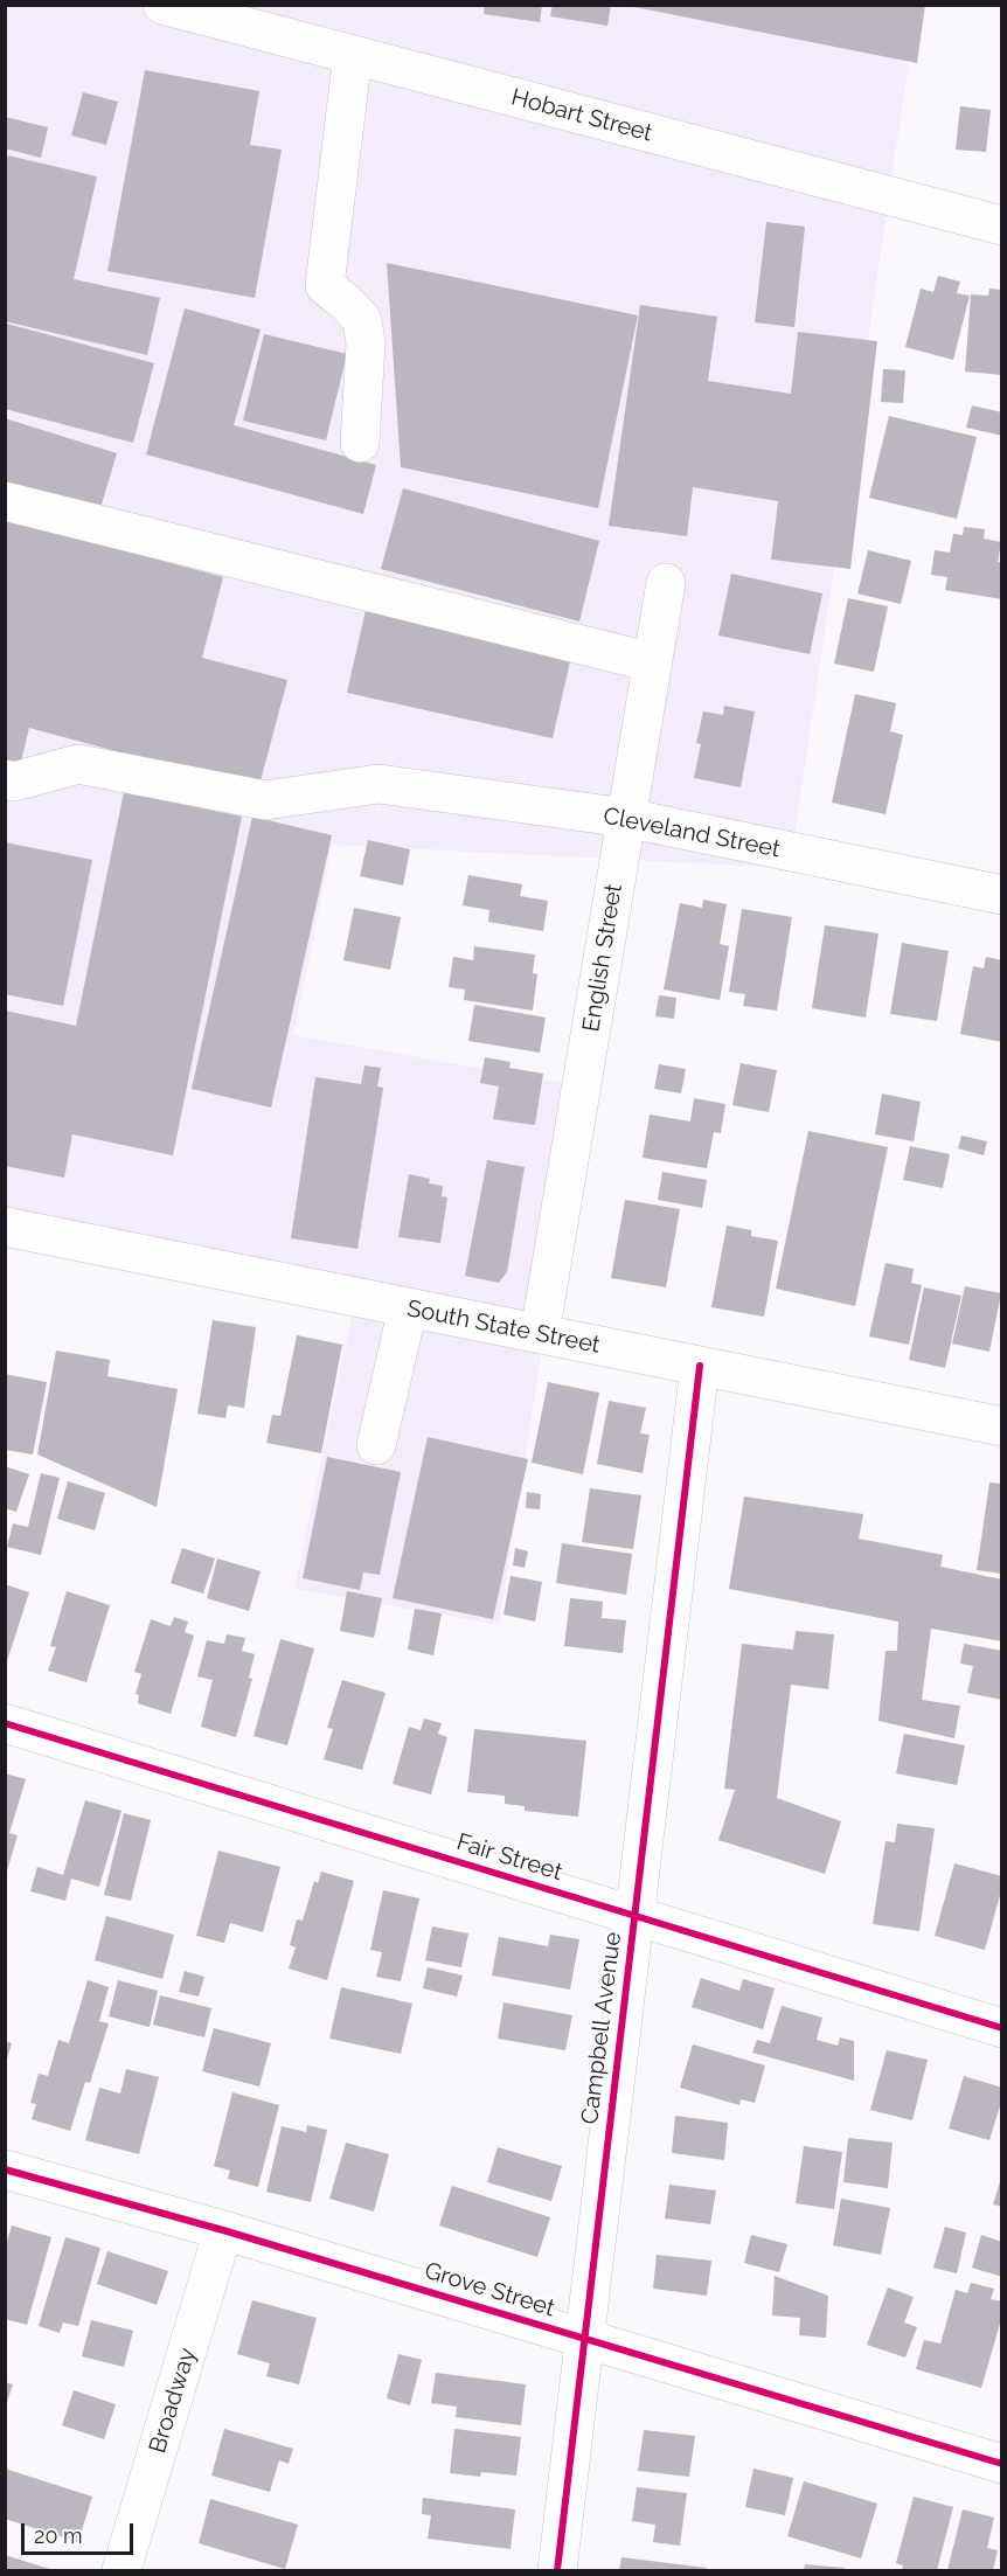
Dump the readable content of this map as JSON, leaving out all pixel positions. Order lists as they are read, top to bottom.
{
  "streets": {
    "street": [
      "Hobart Street",
      "Cleveland Street",
      "English Street",
      "South State Street",
      "Fair Street",
      "Campbell Avenue",
      "Grove Street",
      "Broadway"
    ]
  },
  "crossings": [
    ["Cleveland Street", "English Street"],
    ["English Street", "South State Street"],
    ["South State Street", "Campbell Avenue"],
    ["Fair Street", "Campbell Avenue"],
    ["Campbell Avenue", "Grove Street"],
    ["Grove Street", "Broadway"]
  ],
  "scale_bar": "20 m"
}
